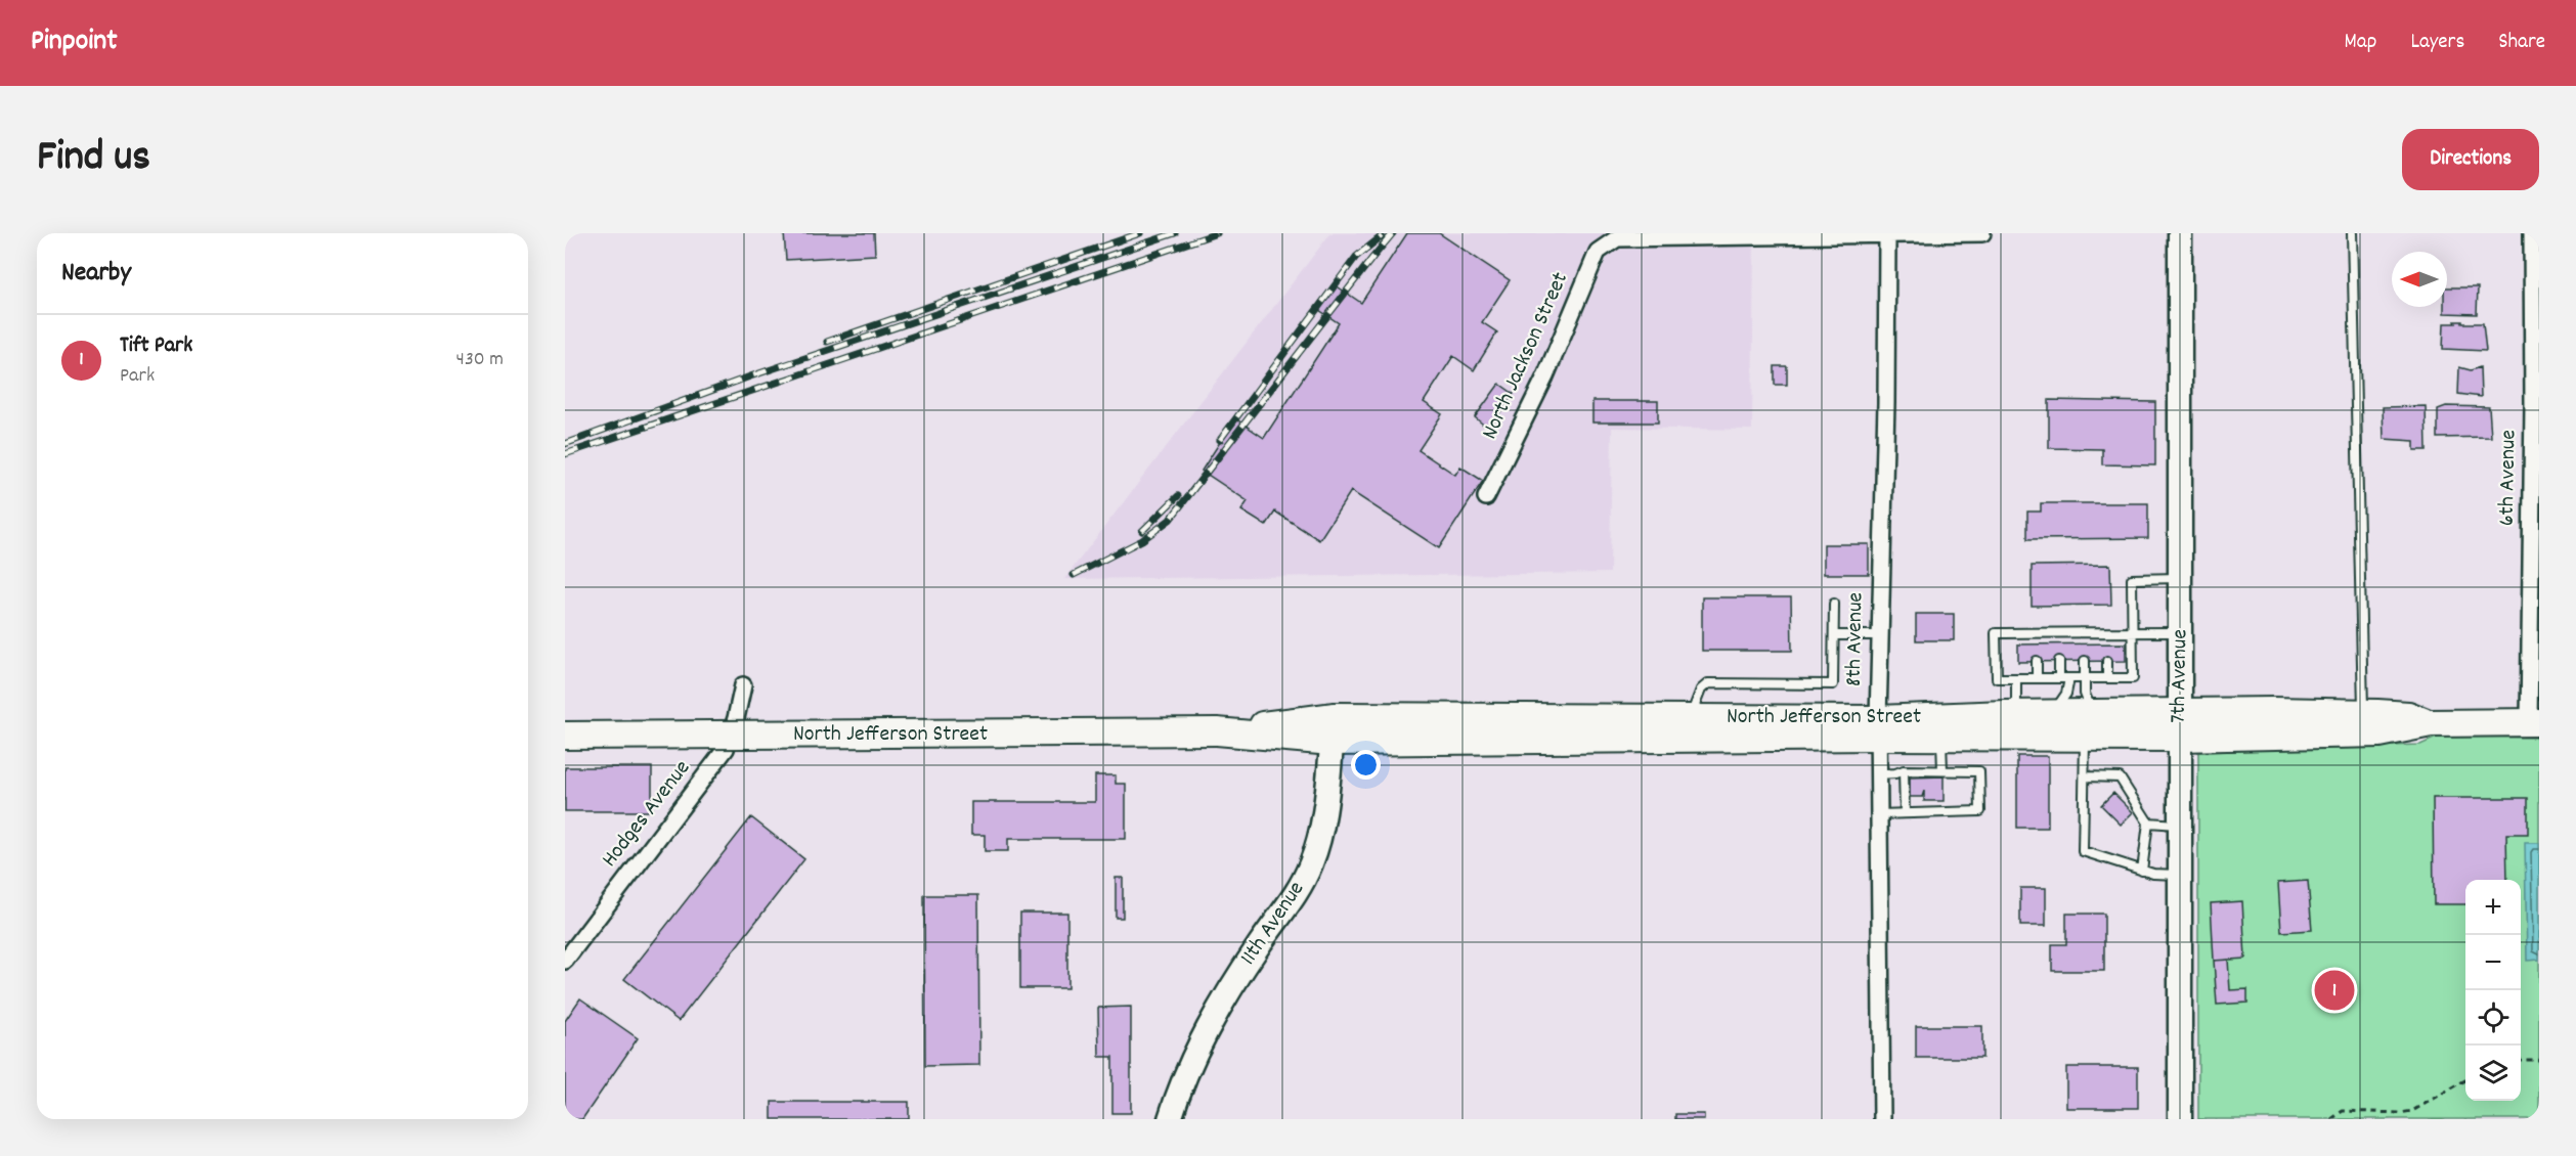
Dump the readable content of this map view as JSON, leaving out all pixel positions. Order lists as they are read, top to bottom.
{
  "streets": {
    "main road": ["North Jefferson Street"],
    "street": [
      "North Jackson Street",
      "6th Avenue",
      "8th Avenue",
      "7th Avenue",
      "Hodges Avenue",
      "11th Avenue"
    ]
  },
  "crossings": [
    ["North Jackson Street", "8th Avenue"],
    ["6th Avenue", "North Jefferson Street"],
    ["8th Avenue", "North Jefferson Street"],
    ["7th Avenue", "North Jefferson Street"],
    ["North Jefferson Street", "11th Avenue"]
  ],
  "north": "left",
  "page": {
    "header": "Pinpoint",
    "nav": ["Map", "Layers", "Share"],
    "title": "Find us",
    "buttons": "Directions",
    "heading": "Nearby",
    "list": [
      {
        "mark": "1",
        "name": "Tift Park",
        "note": "Park",
        "value": "430 m"
      }
    ],
    "map_buttons": ["+", "−"],
    "pins": "1"
  }
}
